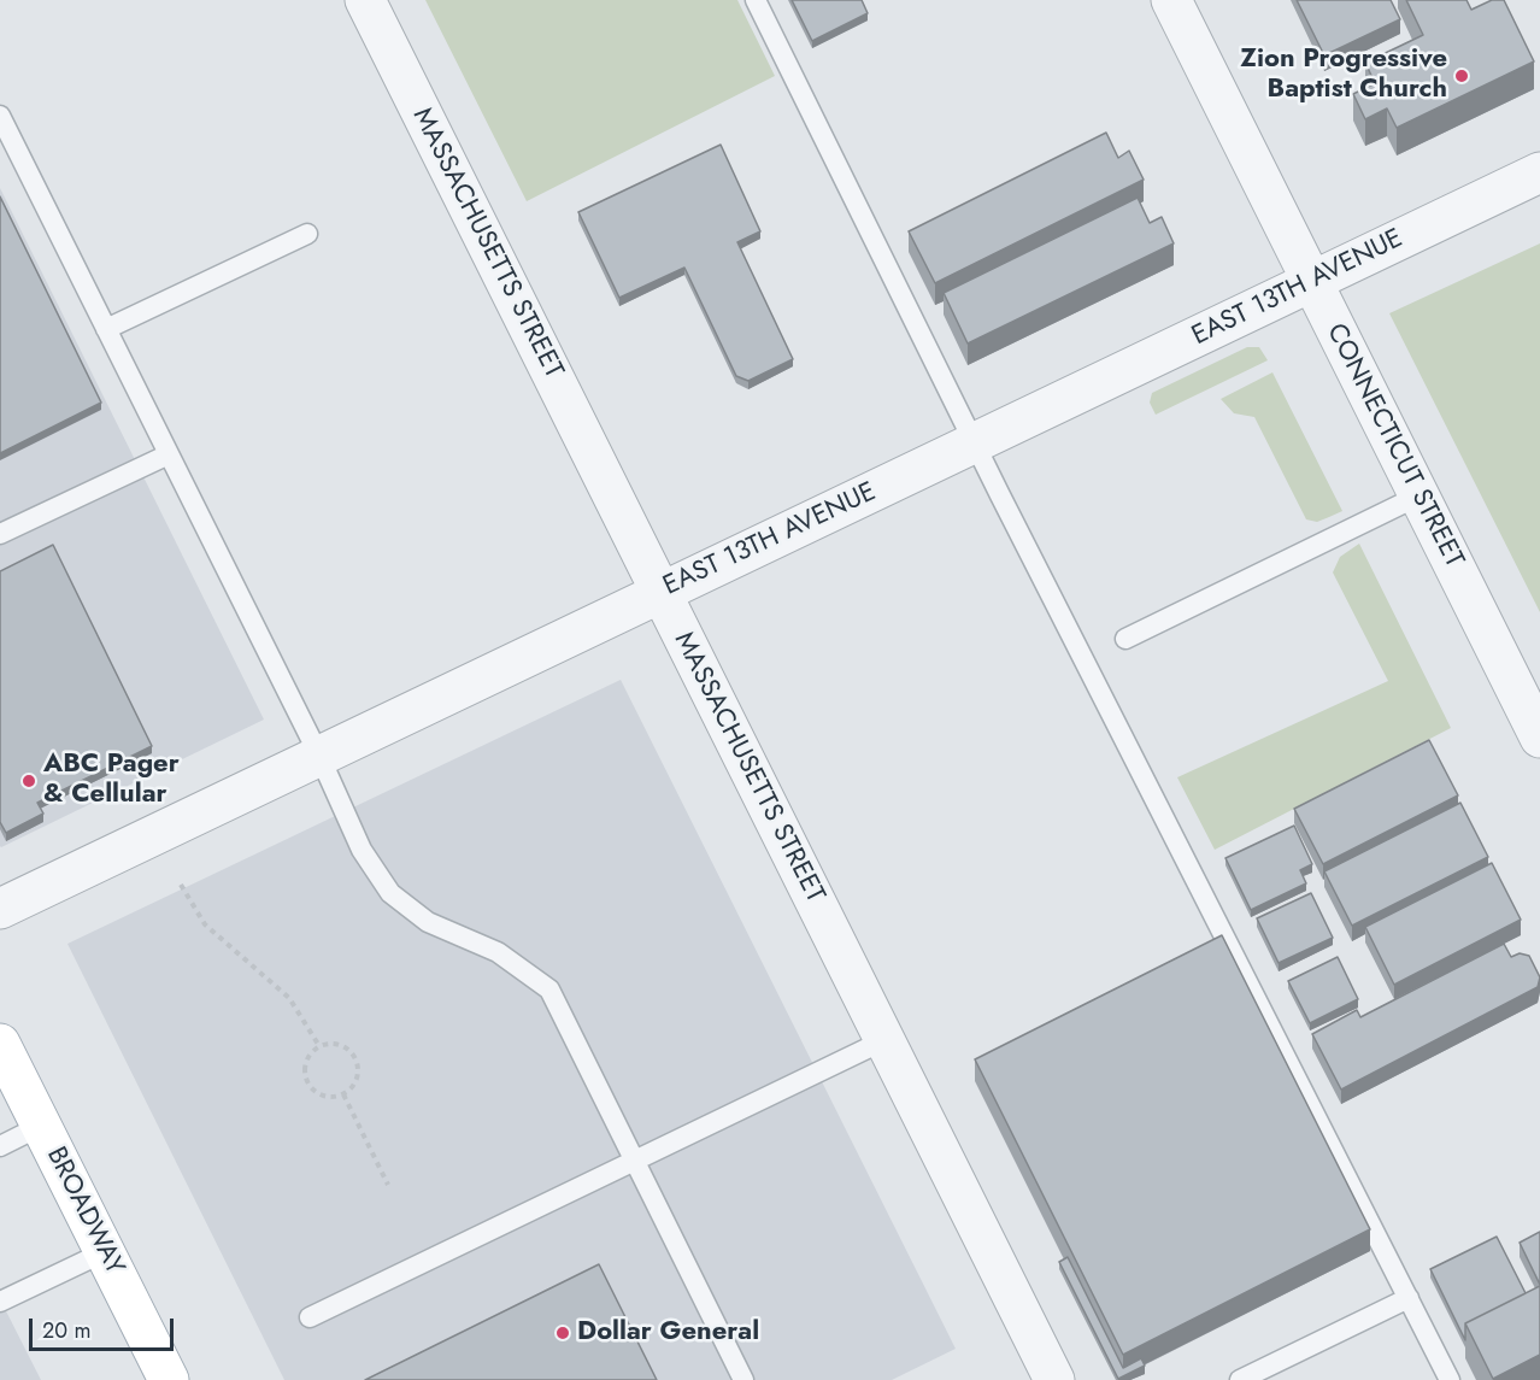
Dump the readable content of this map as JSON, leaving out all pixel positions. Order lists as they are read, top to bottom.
{
  "streets": {
    "main road": ["BROADWAY"],
    "street": ["MASSACHUSETTS STREET", "EAST 13TH AVENUE", "CONNECTICUT STREET"]
  },
  "crossings": [
    ["MASSACHUSETTS STREET", "EAST 13TH AVENUE"],
    ["EAST 13TH AVENUE", "CONNECTICUT STREET"]
  ],
  "places": ["Zion Progressive Baptist Church", "ABC Pager & Cellular", "Dollar General"],
  "scale_bar": "20 m"
}
